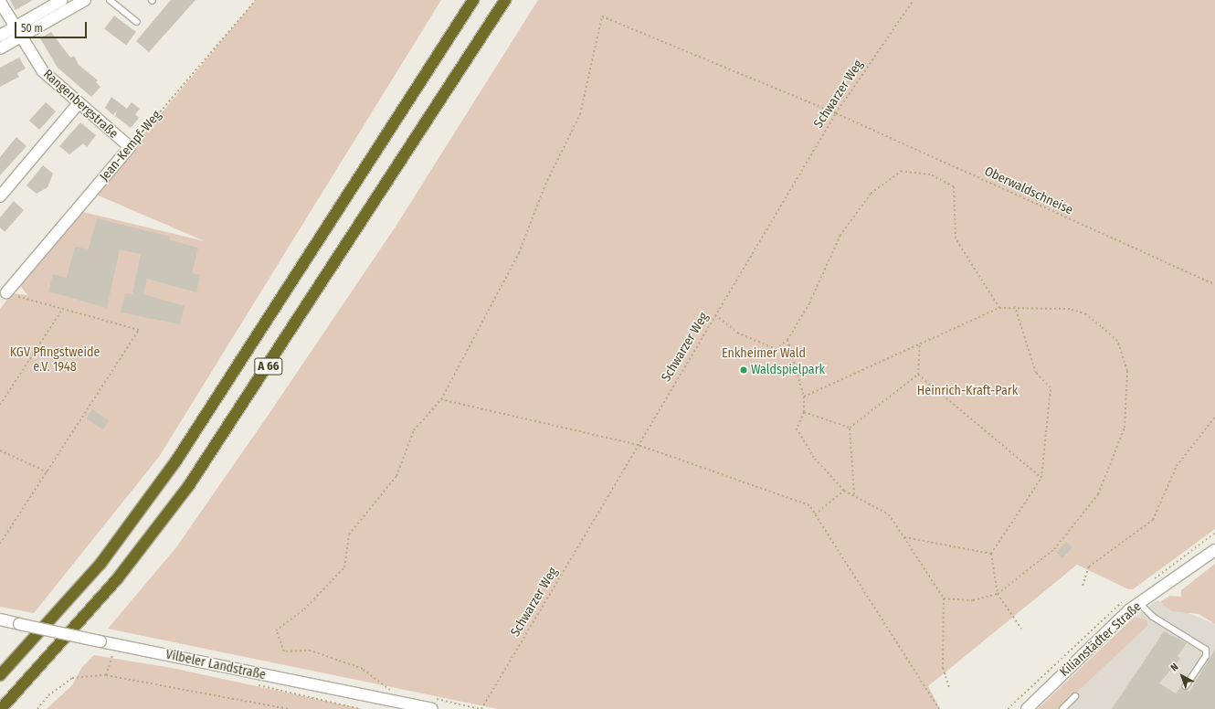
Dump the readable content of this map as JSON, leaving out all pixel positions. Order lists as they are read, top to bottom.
{
  "streets": {
    "highway": ["A 66"],
    "main road": [
      "Rangenbergstraße",
      "Jean-Kempf-Weg",
      "Kilianstädter Straße",
      "Vilbeler Landstraße"
    ],
    "path": ["Schwarzer Weg", "Oberwaldschneise"]
  },
  "crossings": [
    ["Schwarzer Weg", "Oberwaldschneise"],
    ["Rangenbergstraße", "Jean-Kempf-Weg"]
  ],
  "parks": ["KGV Pfingstweide e.V. 1948", "Enkheimer Wald", "Heinrich-Kraft-Park"],
  "places": ["Waldspielpark"],
  "scale_bar": "50 m",
  "north": "top left"
}
